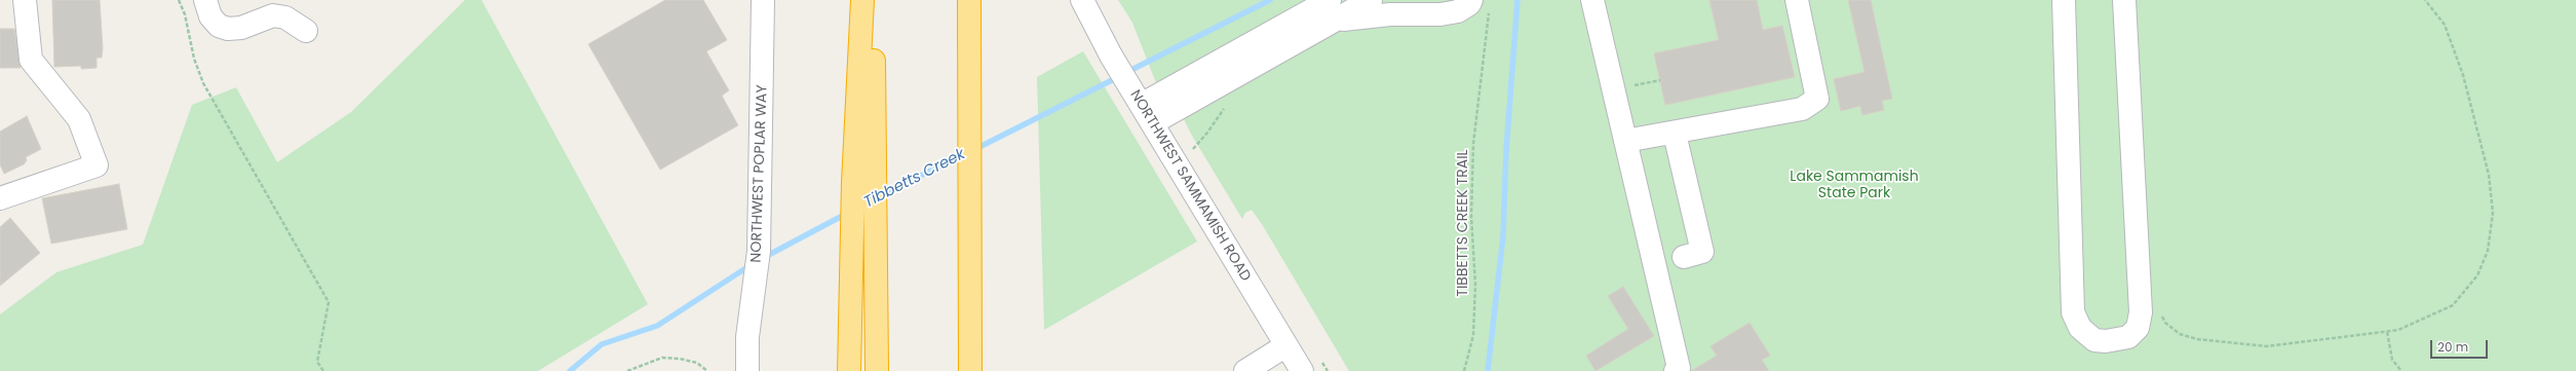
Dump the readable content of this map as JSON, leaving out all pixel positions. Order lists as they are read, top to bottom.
{
  "streets": {
    "street": ["NORTHWEST POPLAR WAY", "NORTHWEST SAMMAMISH ROAD"],
    "path": ["TIBBETTS CREEK TRAIL"]
  },
  "water": ["Tibbetts Creek"],
  "parks": ["Lake Sammamish State Park"],
  "scale_bar": "20 m"
}
